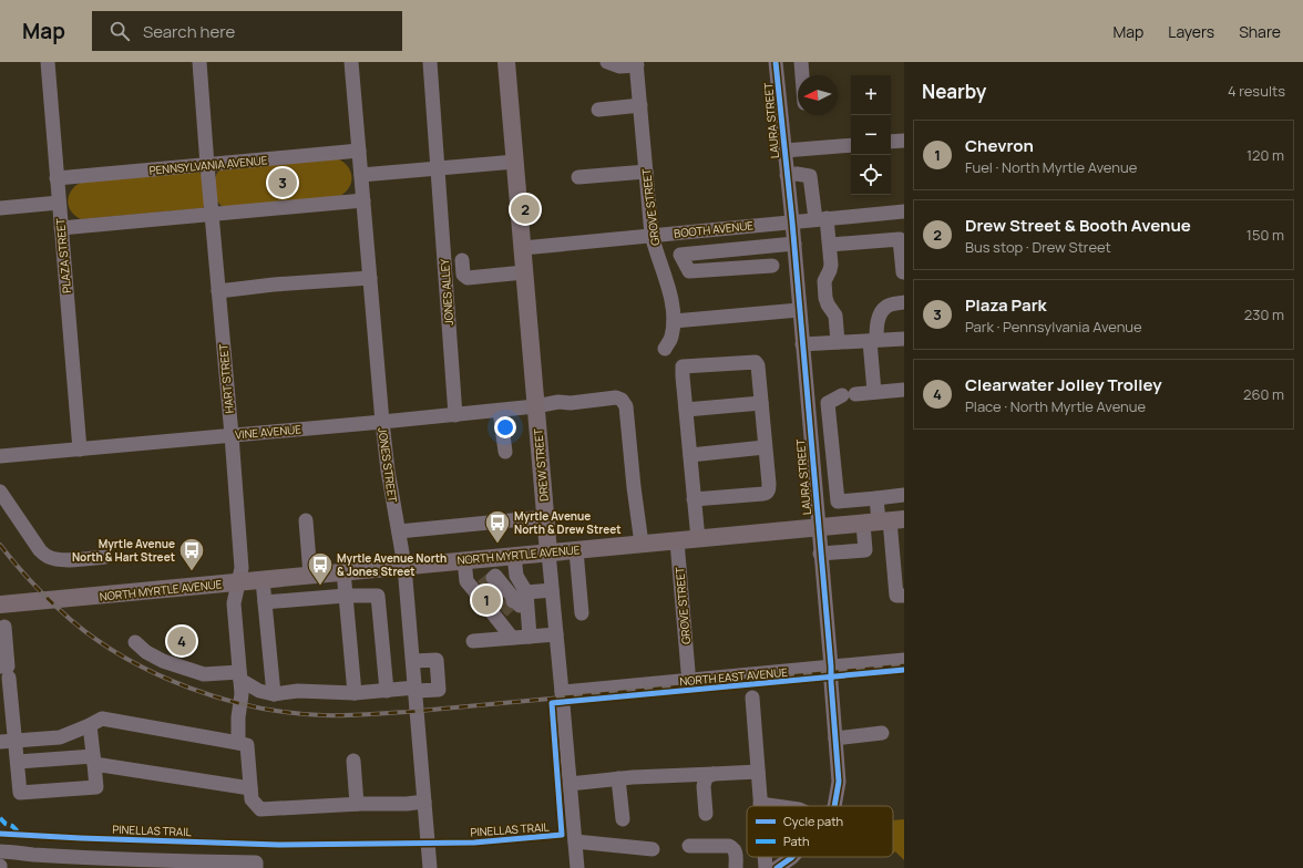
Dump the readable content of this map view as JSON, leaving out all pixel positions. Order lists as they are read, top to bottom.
{
  "streets": {
    "main road": ["DREW STREET", "NORTH MYRTLE AVENUE"],
    "street": [
      "LAURA STREET",
      "PENNSYLVANIA AVENUE",
      "GROVE STREET",
      "BOOTH AVENUE",
      "PLAZA STREET",
      "JONES ALLEY",
      "HART STREET",
      "VINE AVENUE",
      "JONES STREET",
      "NORTH EAST AVENUE"
    ],
    "cycle path": ["PINELLAS TRAIL"]
  },
  "crossings": [
    ["LAURA STREET", "BOOTH AVENUE"],
    ["LAURA STREET", "NORTH MYRTLE AVENUE"],
    ["LAURA STREET", "NORTH EAST AVENUE"],
    ["PENNSYLVANIA AVENUE", "PLAZA STREET"],
    ["PENNSYLVANIA AVENUE", "HART STREET"],
    ["PENNSYLVANIA AVENUE", "JONES STREET"],
    ["GROVE STREET", "BOOTH AVENUE"],
    ["GROVE STREET", "NORTH MYRTLE AVENUE"],
    ["BOOTH AVENUE", "DREW STREET"],
    ["PLAZA STREET", "VINE AVENUE"],
    ["JONES ALLEY", "VINE AVENUE"],
    ["HART STREET", "VINE AVENUE"],
    ["HART STREET", "NORTH MYRTLE AVENUE"],
    ["VINE AVENUE", "JONES STREET"],
    ["VINE AVENUE", "DREW STREET"],
    ["VINE AVENUE", "NORTH MYRTLE AVENUE"],
    ["JONES STREET", "NORTH MYRTLE AVENUE"],
    ["DREW STREET", "NORTH MYRTLE AVENUE"],
    ["DREW STREET", "NORTH EAST AVENUE"]
  ],
  "places": {
    "bus stop": ["Myrtle Avenue North & Drew Street", "Myrtle Avenue North & Hart Street", "Myrtle Avenue North & Jones Street"]
  },
  "legend": ["Cycle path", "Path"],
  "north": "left",
  "page": {
    "header": "Map",
    "search": "Search here",
    "nav": ["Map", "Layers", "Share"],
    "heading": ["Nearby", "4 results"],
    "map_buttons": ["+", "−"],
    "list": [
      {
        "mark": "1",
        "name": "Chevron",
        "note": "Fuel · North Myrtle Avenue",
        "value": "120 m"
      },
      {
        "mark": "2",
        "name": "Drew Street & Booth Avenue",
        "note": "Bus stop · Drew Street",
        "value": "150 m"
      },
      {
        "mark": "3",
        "name": "Plaza Park",
        "note": "Park · Pennsylvania Avenue",
        "value": "230 m"
      },
      {
        "mark": "4",
        "name": "Clearwater Jolley Trolley",
        "note": "Place · North Myrtle Avenue",
        "value": "260 m"
      }
    ],
    "pins": [
      "3",
      "2",
      "1",
      "4"
    ]
  }
}
